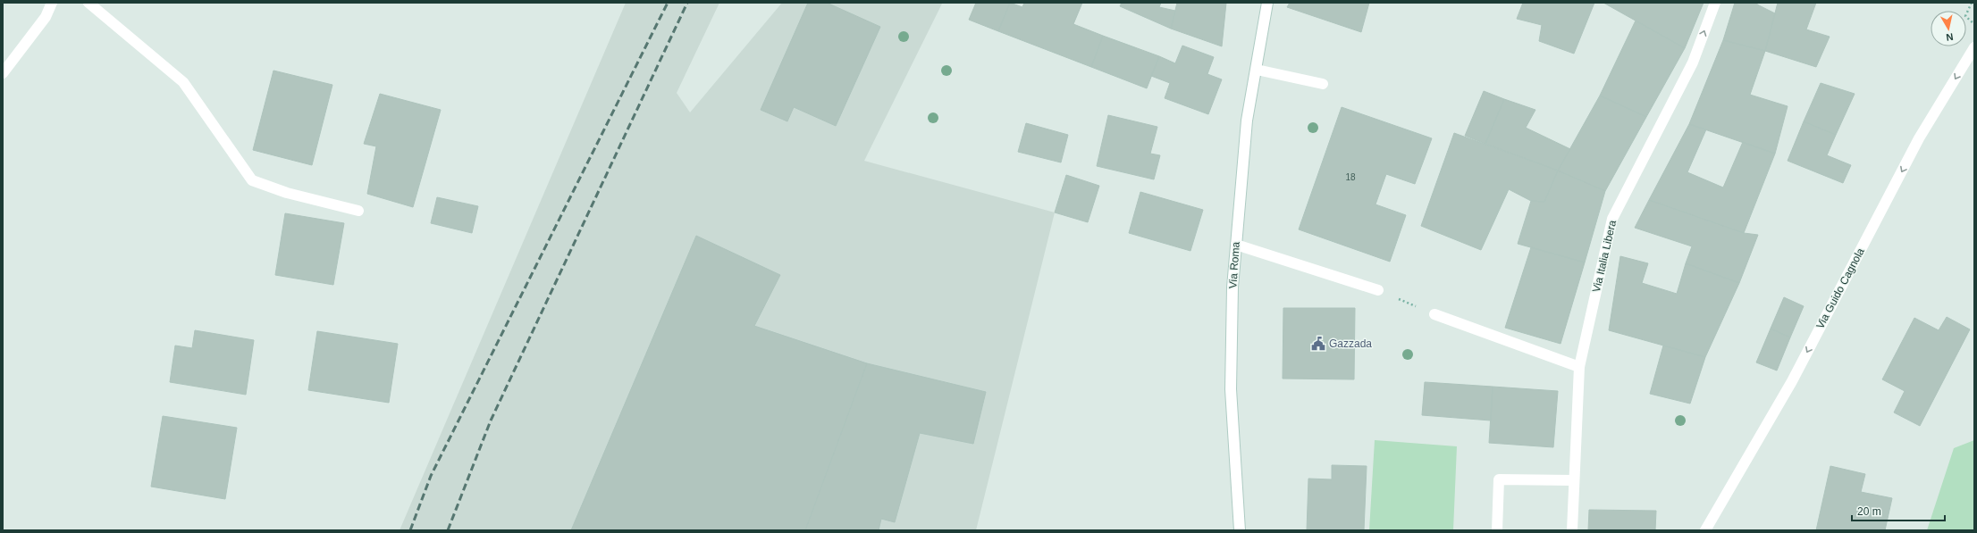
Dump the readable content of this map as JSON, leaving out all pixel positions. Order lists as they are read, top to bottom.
{
  "streets": {
    "street": ["Via Italia Libera", "Via Roma", "Via Guido Cagnola"]
  },
  "one_way": ["Via Italia Libera", "Via Guido Cagnola"],
  "places": {
    "public building": ["Gazzada"]
  },
  "house_numbers": ["18"],
  "scale_bar": "20 m",
  "north": "bottom"
}
